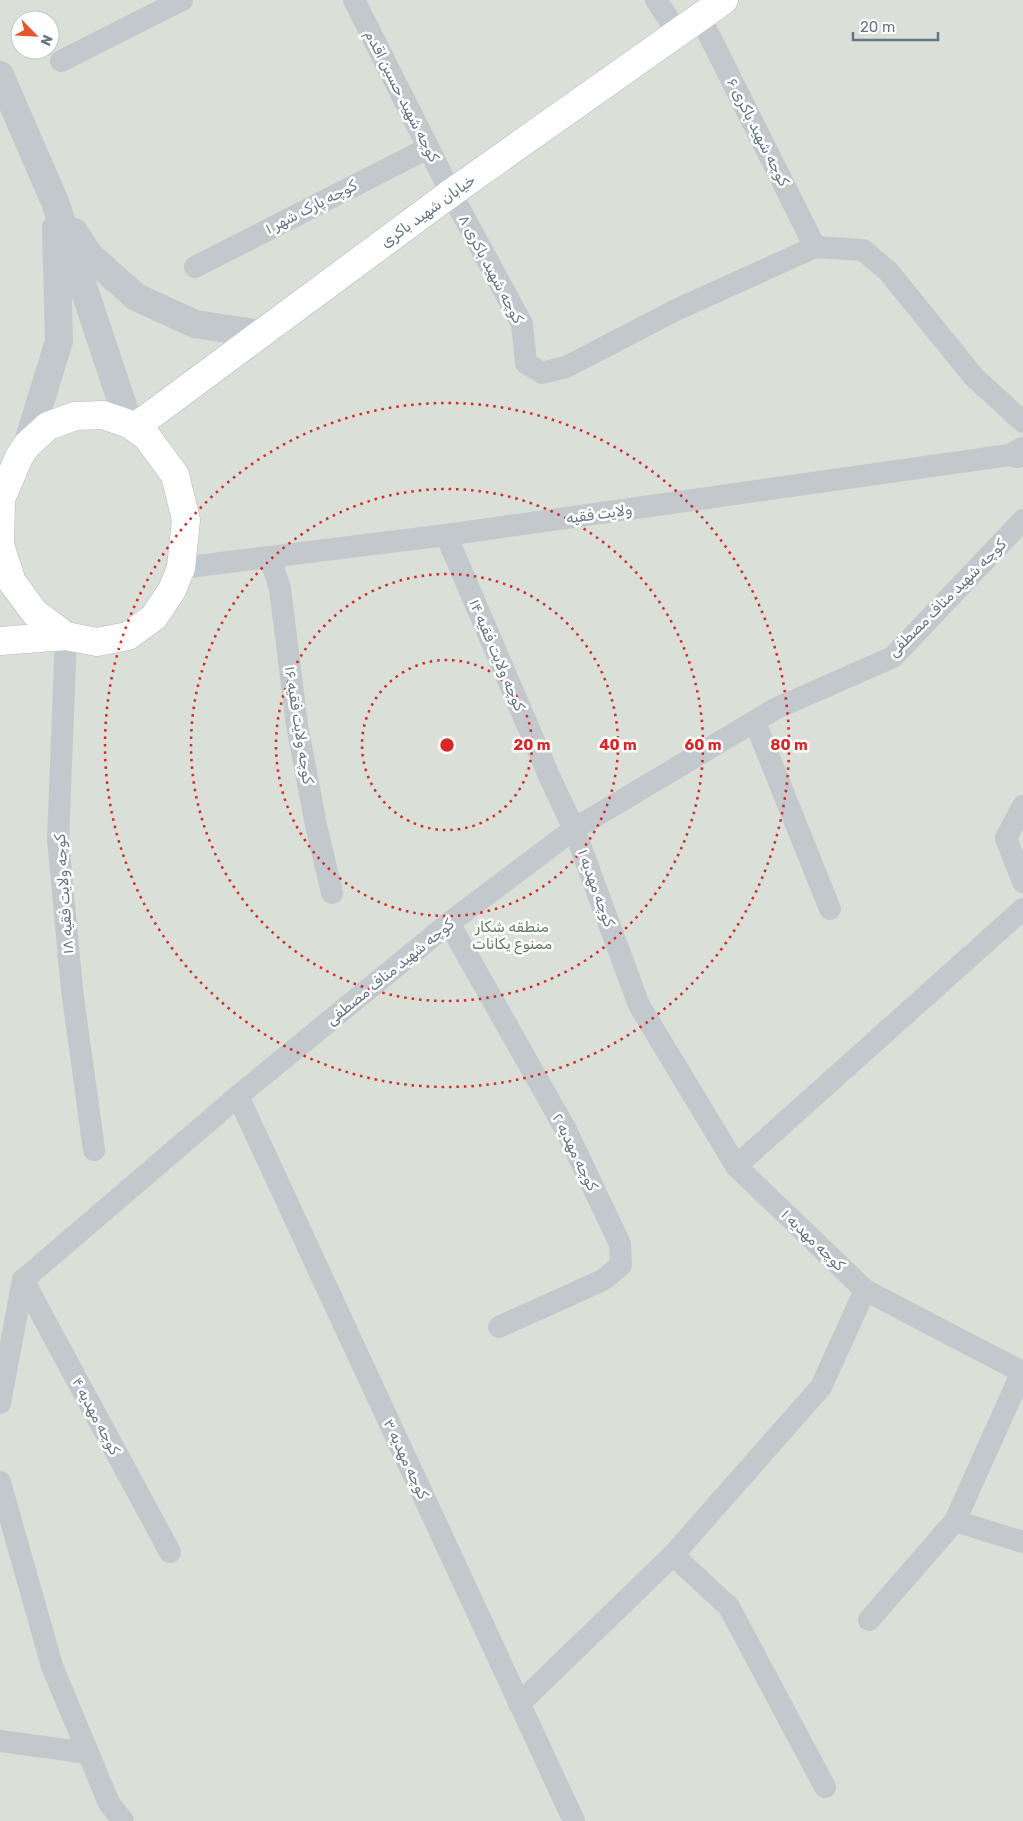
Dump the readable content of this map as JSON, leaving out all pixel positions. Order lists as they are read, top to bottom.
{
  "streets": {
    "main road": ["خیابان شهید باکری"],
    "street": [
      "کوچه شهید حسین اقدم",
      "کوچه شهید باکری ۶",
      "کوچه پارک شهر ۱",
      "کوچه شهید باکری ۸",
      "ولایت فقیه",
      "کوچه شهید مناف مصطفی",
      "کوچه ولایت فقیه ۱۴",
      "کوچه ولایت فقیه ۱۶",
      "کوچه مهدیه ۱",
      "کوچه ولایت فقیه ۱۸",
      "کوچه مهدیه ۲",
      "کوچه مهدیه ۴",
      "کوچه مهدیه ۳"
    ]
  },
  "crossings": [
    ["کوچه شهید حسین اقدم", "کوچه پارک شهر ۱"],
    ["کوچه شهید حسین اقدم", "خیابان شهید باکری"],
    ["کوچه شهید حسین اقدم", "کوچه شهید باکری ۸"],
    ["کوچه شهید باکری ۶", "خیابان شهید باکری"],
    ["کوچه شهید باکری ۶", "کوچه شهید باکری ۸"],
    ["خیابان شهید باکری", "کوچه شهید باکری ۸"],
    ["ولایت فقیه", "کوچه ولایت فقیه ۱۴"],
    ["ولایت فقیه", "کوچه ولایت فقیه ۱۶"],
    ["کوچه شهید مناف مصطفی", "کوچه ولایت فقیه ۱۴"],
    ["کوچه شهید مناف مصطفی", "کوچه مهدیه ۱"],
    ["کوچه شهید مناف مصطفی", "کوچه مهدیه ۲"],
    ["کوچه شهید مناف مصطفی", "کوچه مهدیه ۴"],
    ["کوچه شهید مناف مصطفی", "کوچه مهدیه ۳"],
    ["کوچه ولایت فقیه ۱۴", "کوچه مهدیه ۱"]
  ],
  "parks": ["منطقه شکار ممنوع یکانات"],
  "scale_bar": "20 m",
  "north": "bottom right",
  "rings": [
    "20 m",
    "40 m",
    "60 m",
    "80 m"
  ]
}
